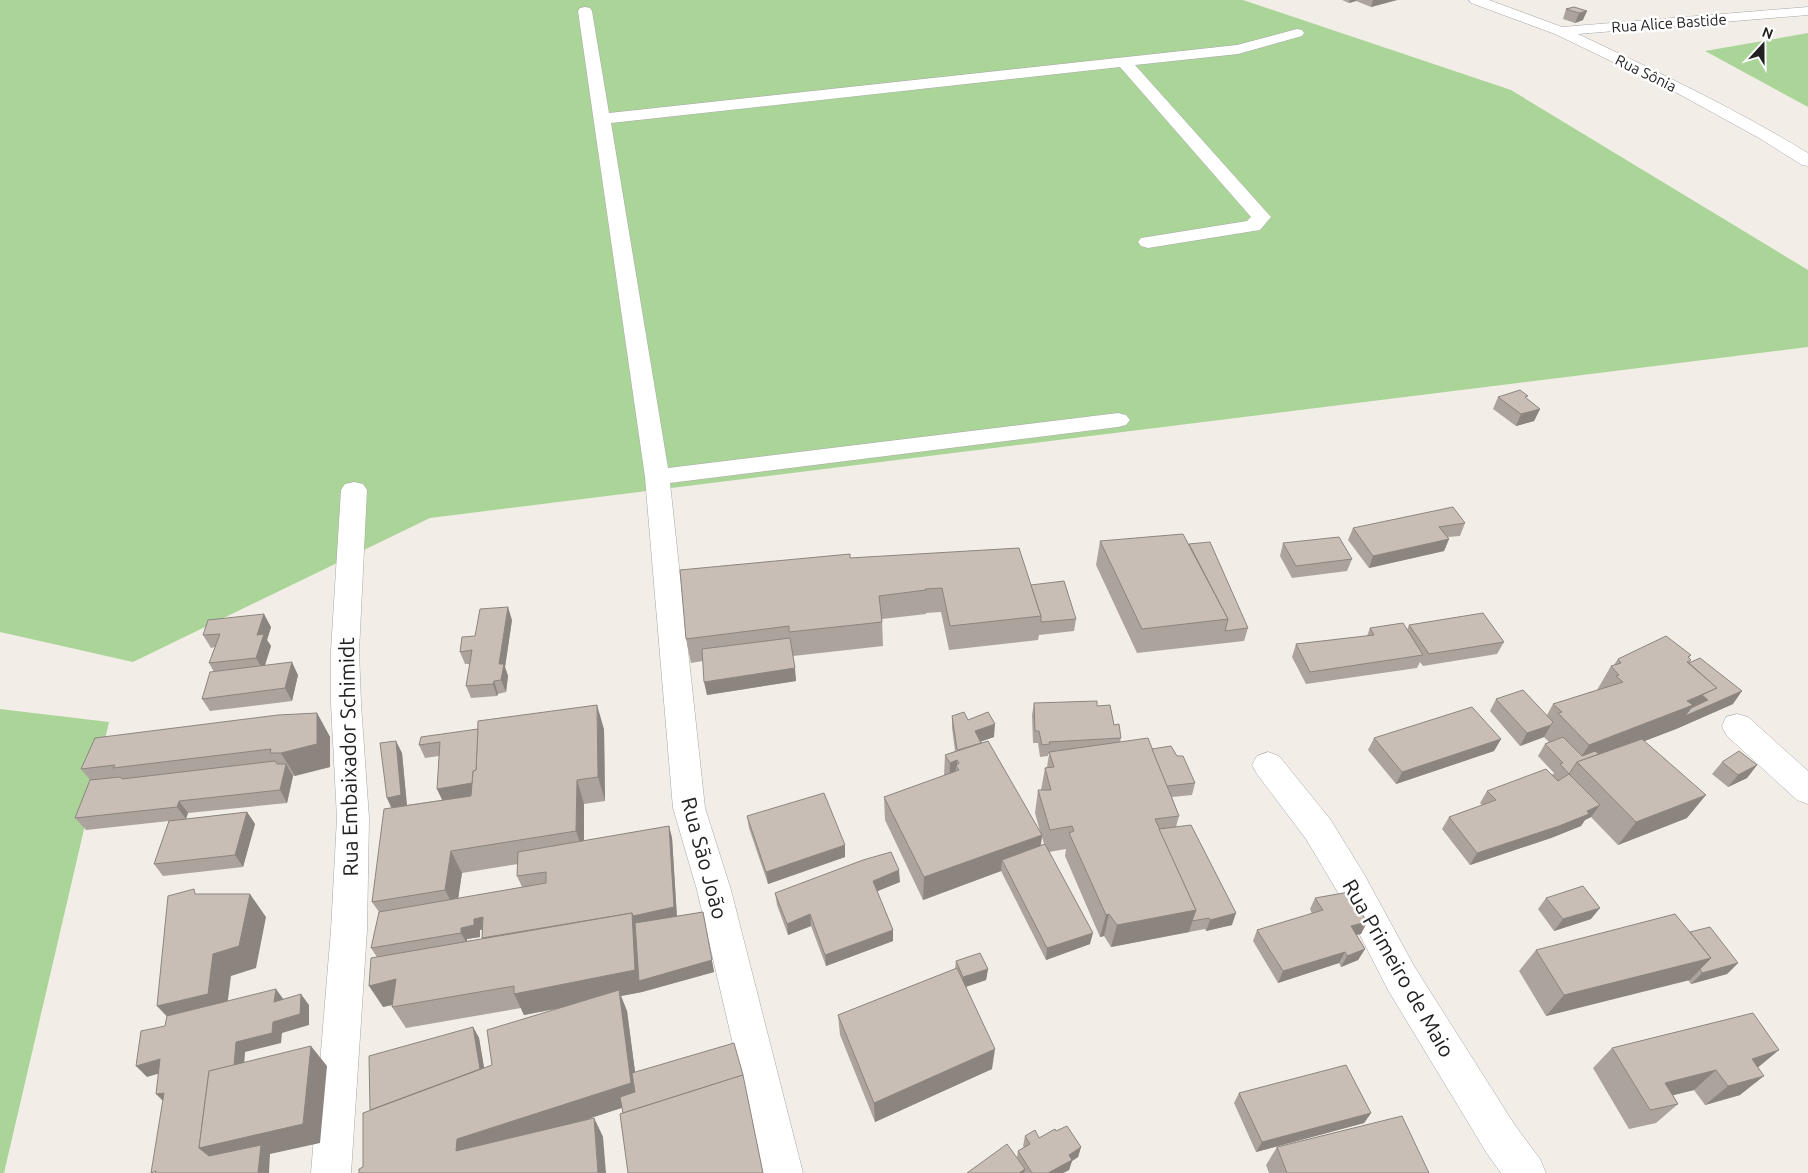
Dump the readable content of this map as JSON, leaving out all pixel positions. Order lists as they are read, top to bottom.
{
  "streets": {
    "street": [
      "Rua Alice Bastide",
      "Rua Sônia",
      "Rua Embaixador Schimidt",
      "Rua São João",
      "Rua Primeiro de Maio"
    ]
  },
  "crossings": [
    ["Rua Alice Bastide", "Rua Sônia"]
  ],
  "north": "top"
}
